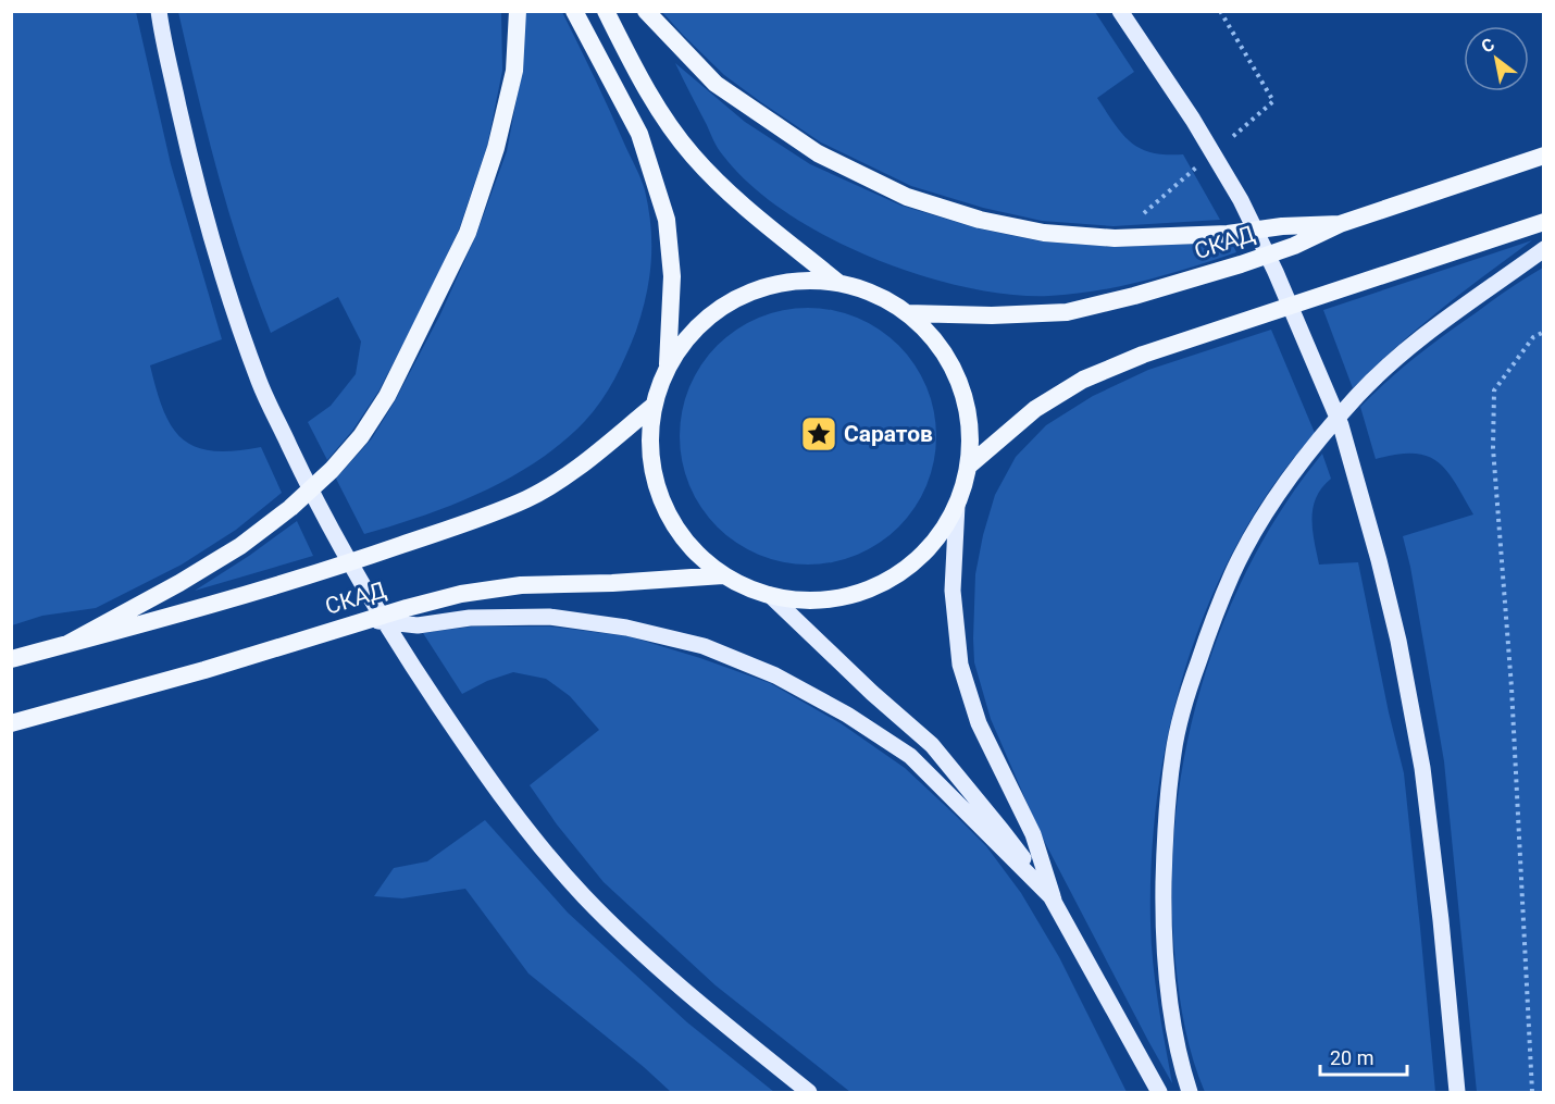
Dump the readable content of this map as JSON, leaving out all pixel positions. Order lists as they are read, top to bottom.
{
  "streets": {
    "highway": ["СКАД"]
  },
  "places": {
    "place": ["Саратов"]
  },
  "scale_bar": "20 m",
  "north": "top left"
}
